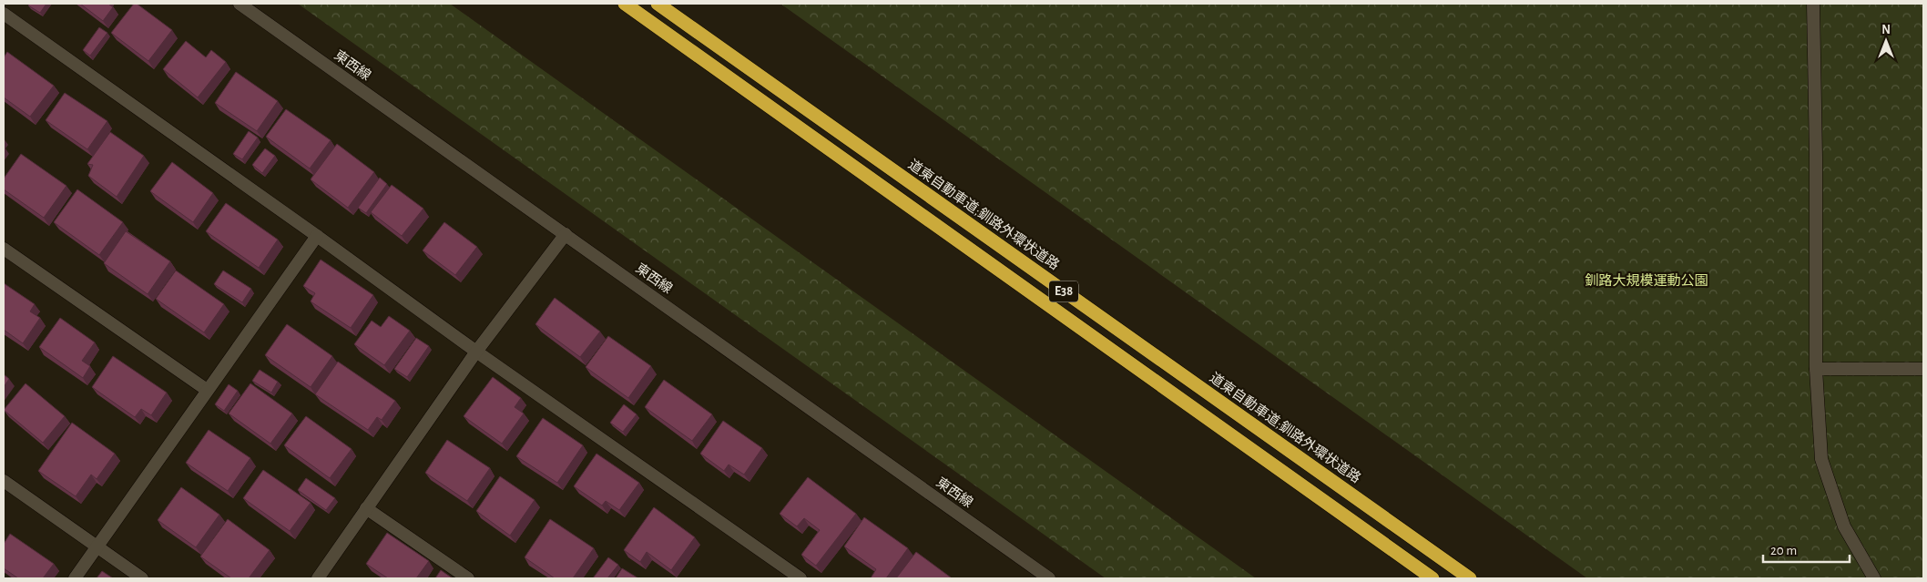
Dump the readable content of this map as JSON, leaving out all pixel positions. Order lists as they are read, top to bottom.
{
  "streets": {
    "highway": ["道東自動車道;釧路外環状道路", "E38"],
    "street": ["東西線"]
  },
  "parks": ["釧路大規模運動公園"],
  "scale_bar": "20 m",
  "north": "top"
}
